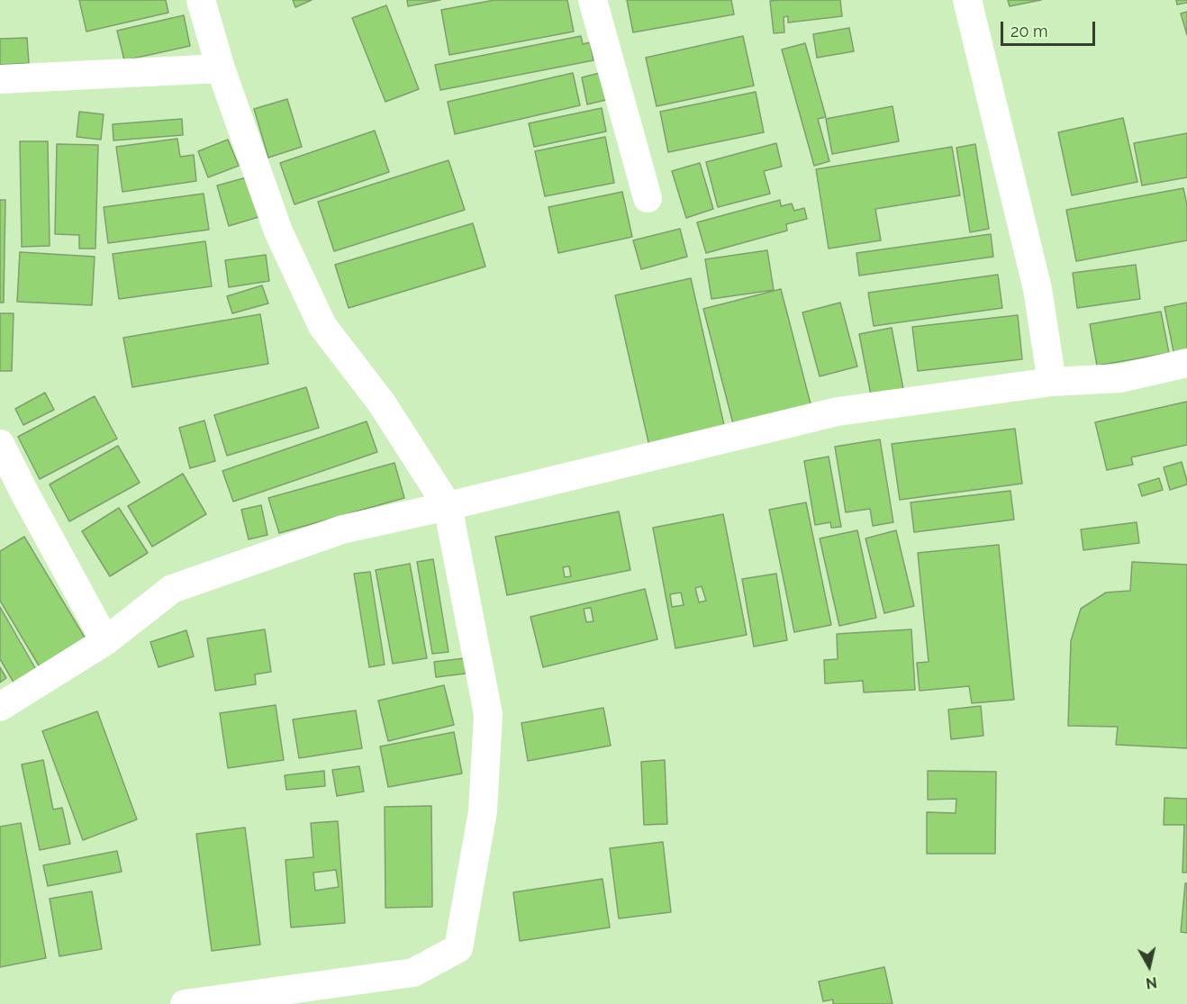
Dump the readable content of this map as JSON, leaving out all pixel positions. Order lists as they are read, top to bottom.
{
  "scale_bar": "20 m",
  "north": "bottom"
}
